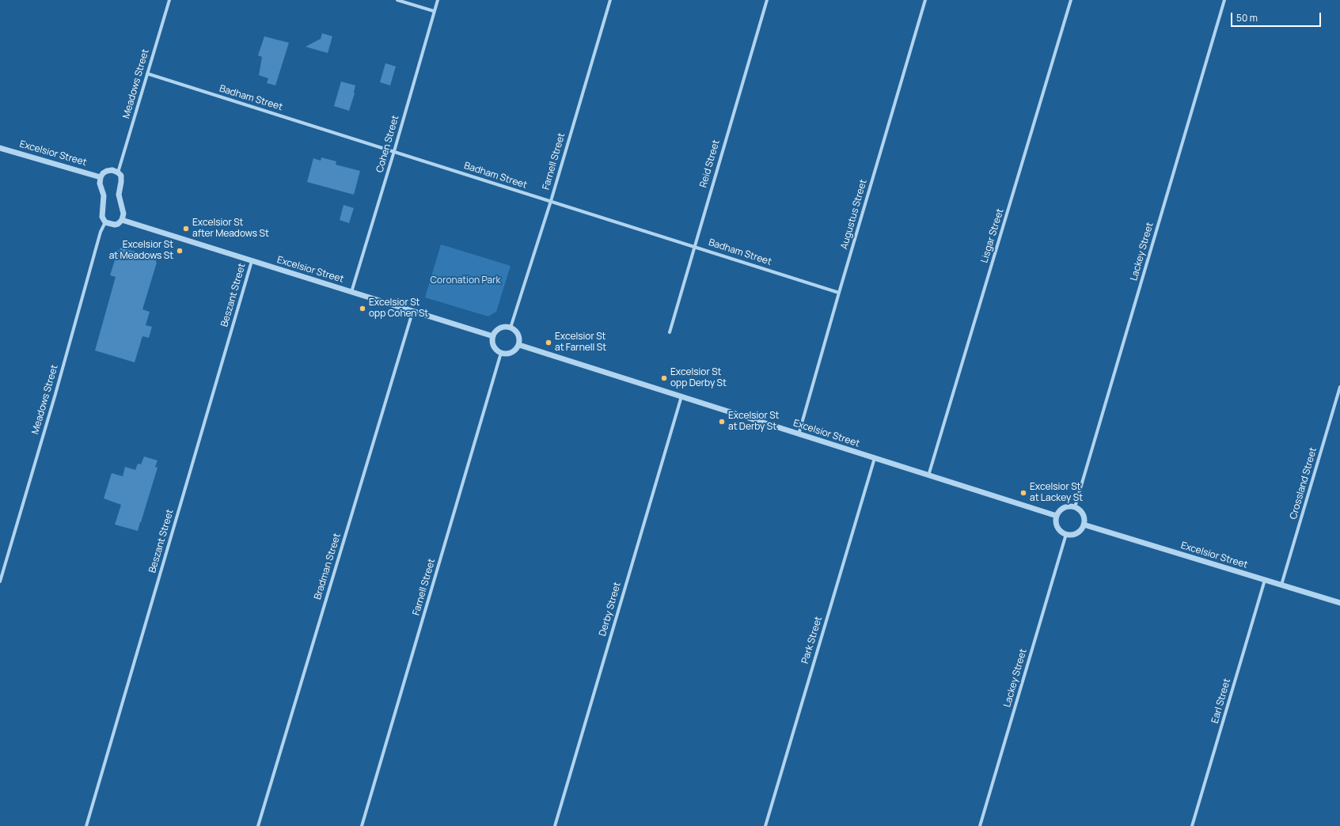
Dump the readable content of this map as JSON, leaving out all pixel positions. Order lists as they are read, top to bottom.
{
  "streets": {
    "street": [
      "Meadows Street",
      "Badham Street",
      "Cohen Street",
      "Excelsior Street",
      "Farnell Street",
      "Reid Street",
      "Augustus Street",
      "Lisgar Street",
      "Lackey Street",
      "Beszant Street",
      "Crossland Street",
      "Bradman Street",
      "Derby Street",
      "Park Street",
      "Earl Street"
    ]
  },
  "crossings": [
    ["Meadows Street", "Badham Street"],
    ["Badham Street", "Cohen Street"],
    ["Badham Street", "Farnell Street"],
    ["Badham Street", "Reid Street"],
    ["Badham Street", "Augustus Street"],
    ["Cohen Street", "Excelsior Street"],
    ["Excelsior Street", "Farnell Street"],
    ["Excelsior Street", "Augustus Street"],
    ["Excelsior Street", "Lisgar Street"],
    ["Excelsior Street", "Lackey Street"],
    ["Excelsior Street", "Beszant Street"],
    ["Excelsior Street", "Crossland Street"],
    ["Excelsior Street", "Bradman Street"],
    ["Excelsior Street", "Derby Street"],
    ["Excelsior Street", "Park Street"],
    ["Excelsior Street", "Earl Street"]
  ],
  "parks": ["Coronation Park"],
  "places": [
    "Excelsior St after Meadows St",
    "Excelsior St at Meadows St",
    "Excelsior St opp Cohen St",
    "Excelsior St at Farnell St",
    "Excelsior St opp Derby St",
    "Excelsior St at Derby St",
    "Excelsior St at Lackey St"
  ],
  "scale_bar": "50 m"
}
